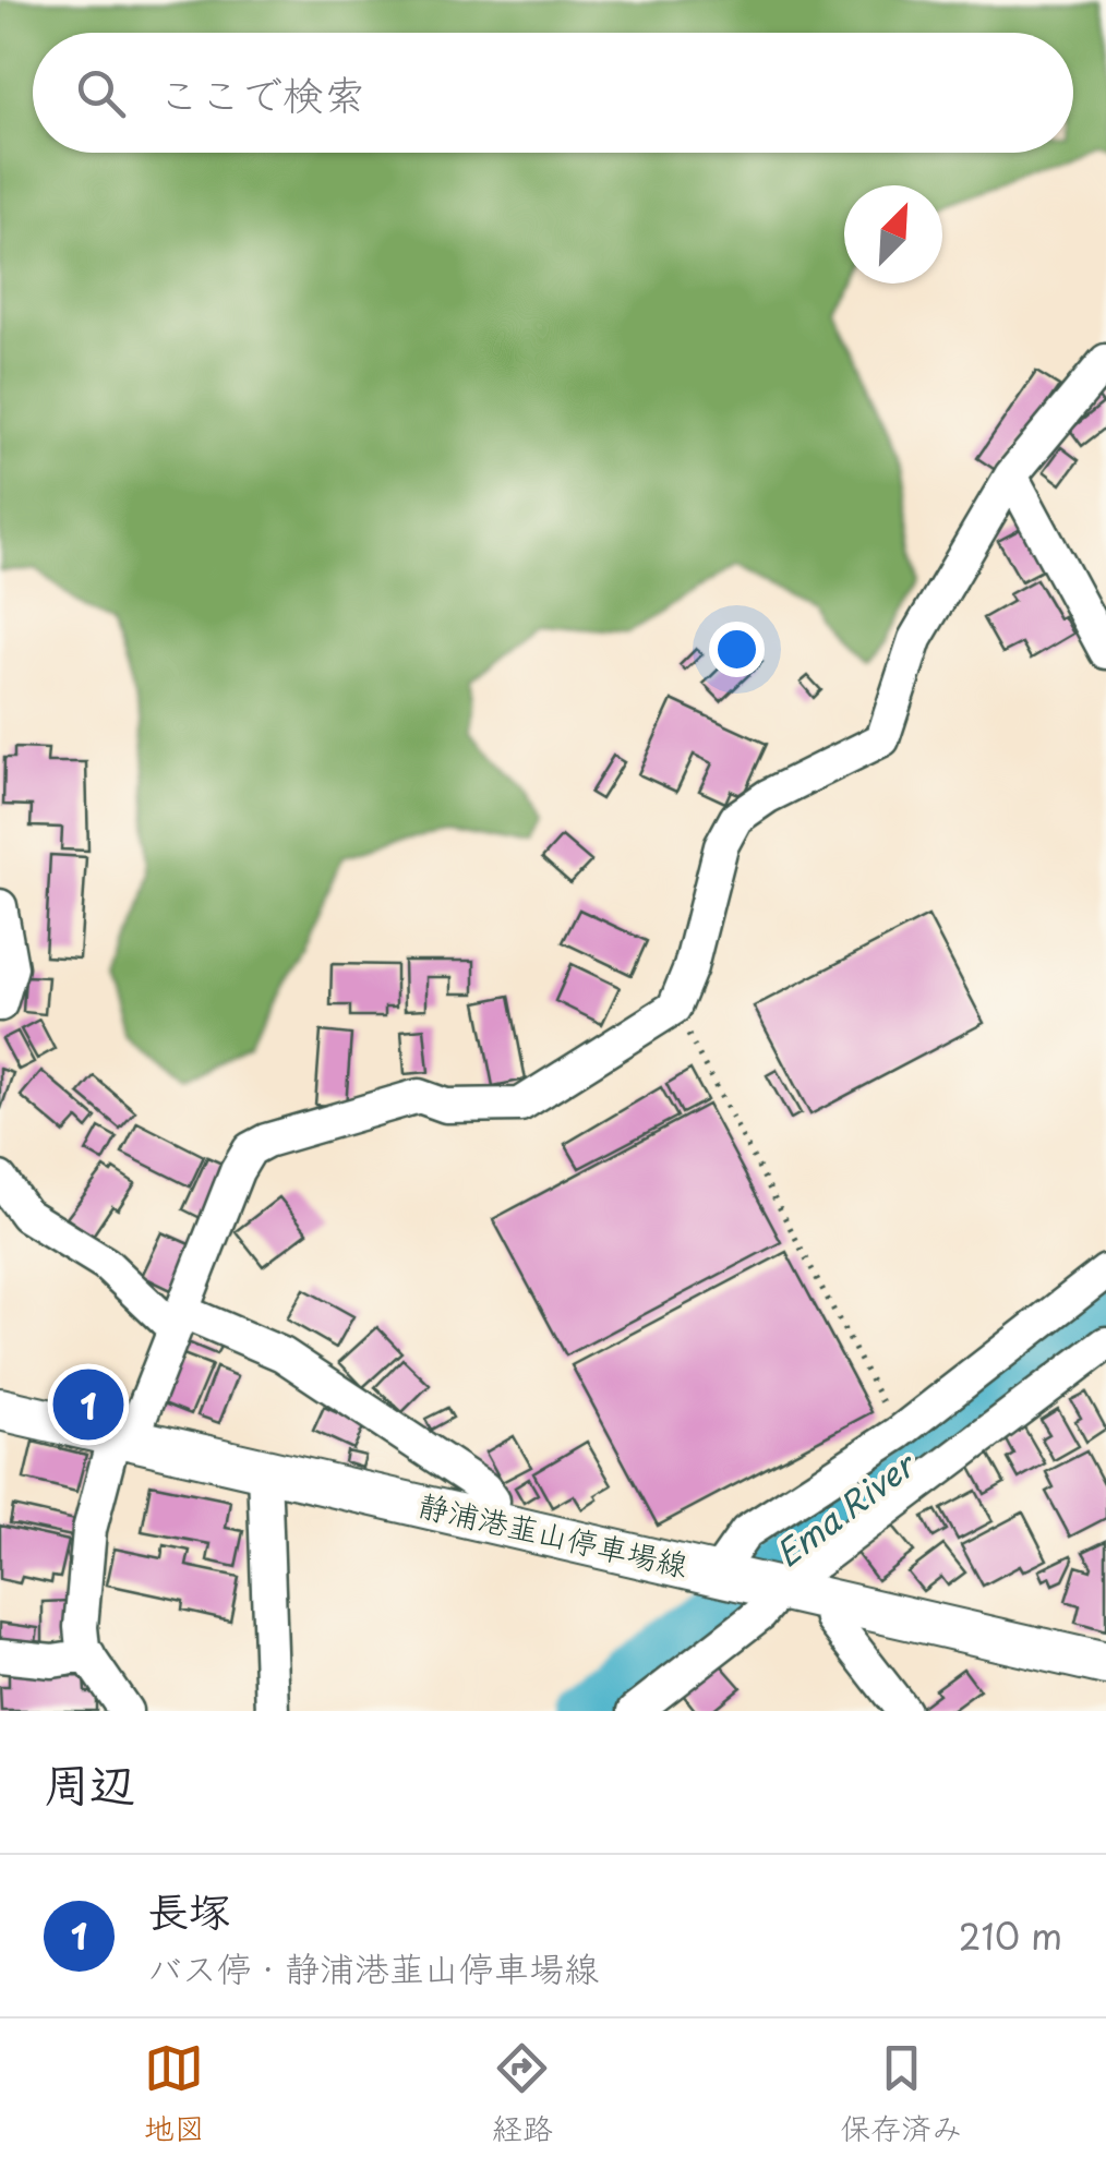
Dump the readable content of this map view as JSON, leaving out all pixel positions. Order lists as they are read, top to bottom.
{
  "streets": {
    "main road": ["静浦港韮山停車場線"]
  },
  "water": ["Ema River"],
  "north": "top right",
  "page": {
    "search": "ここで検索",
    "pins": "1",
    "heading": "周辺",
    "list": [
      {
        "mark": "1",
        "name": "長塚",
        "note": "バス停 · 静浦港韮山停車場線",
        "value": "210 m"
      }
    ],
    "nav": ["地図", "経路", "保存済み"]
  }
}
